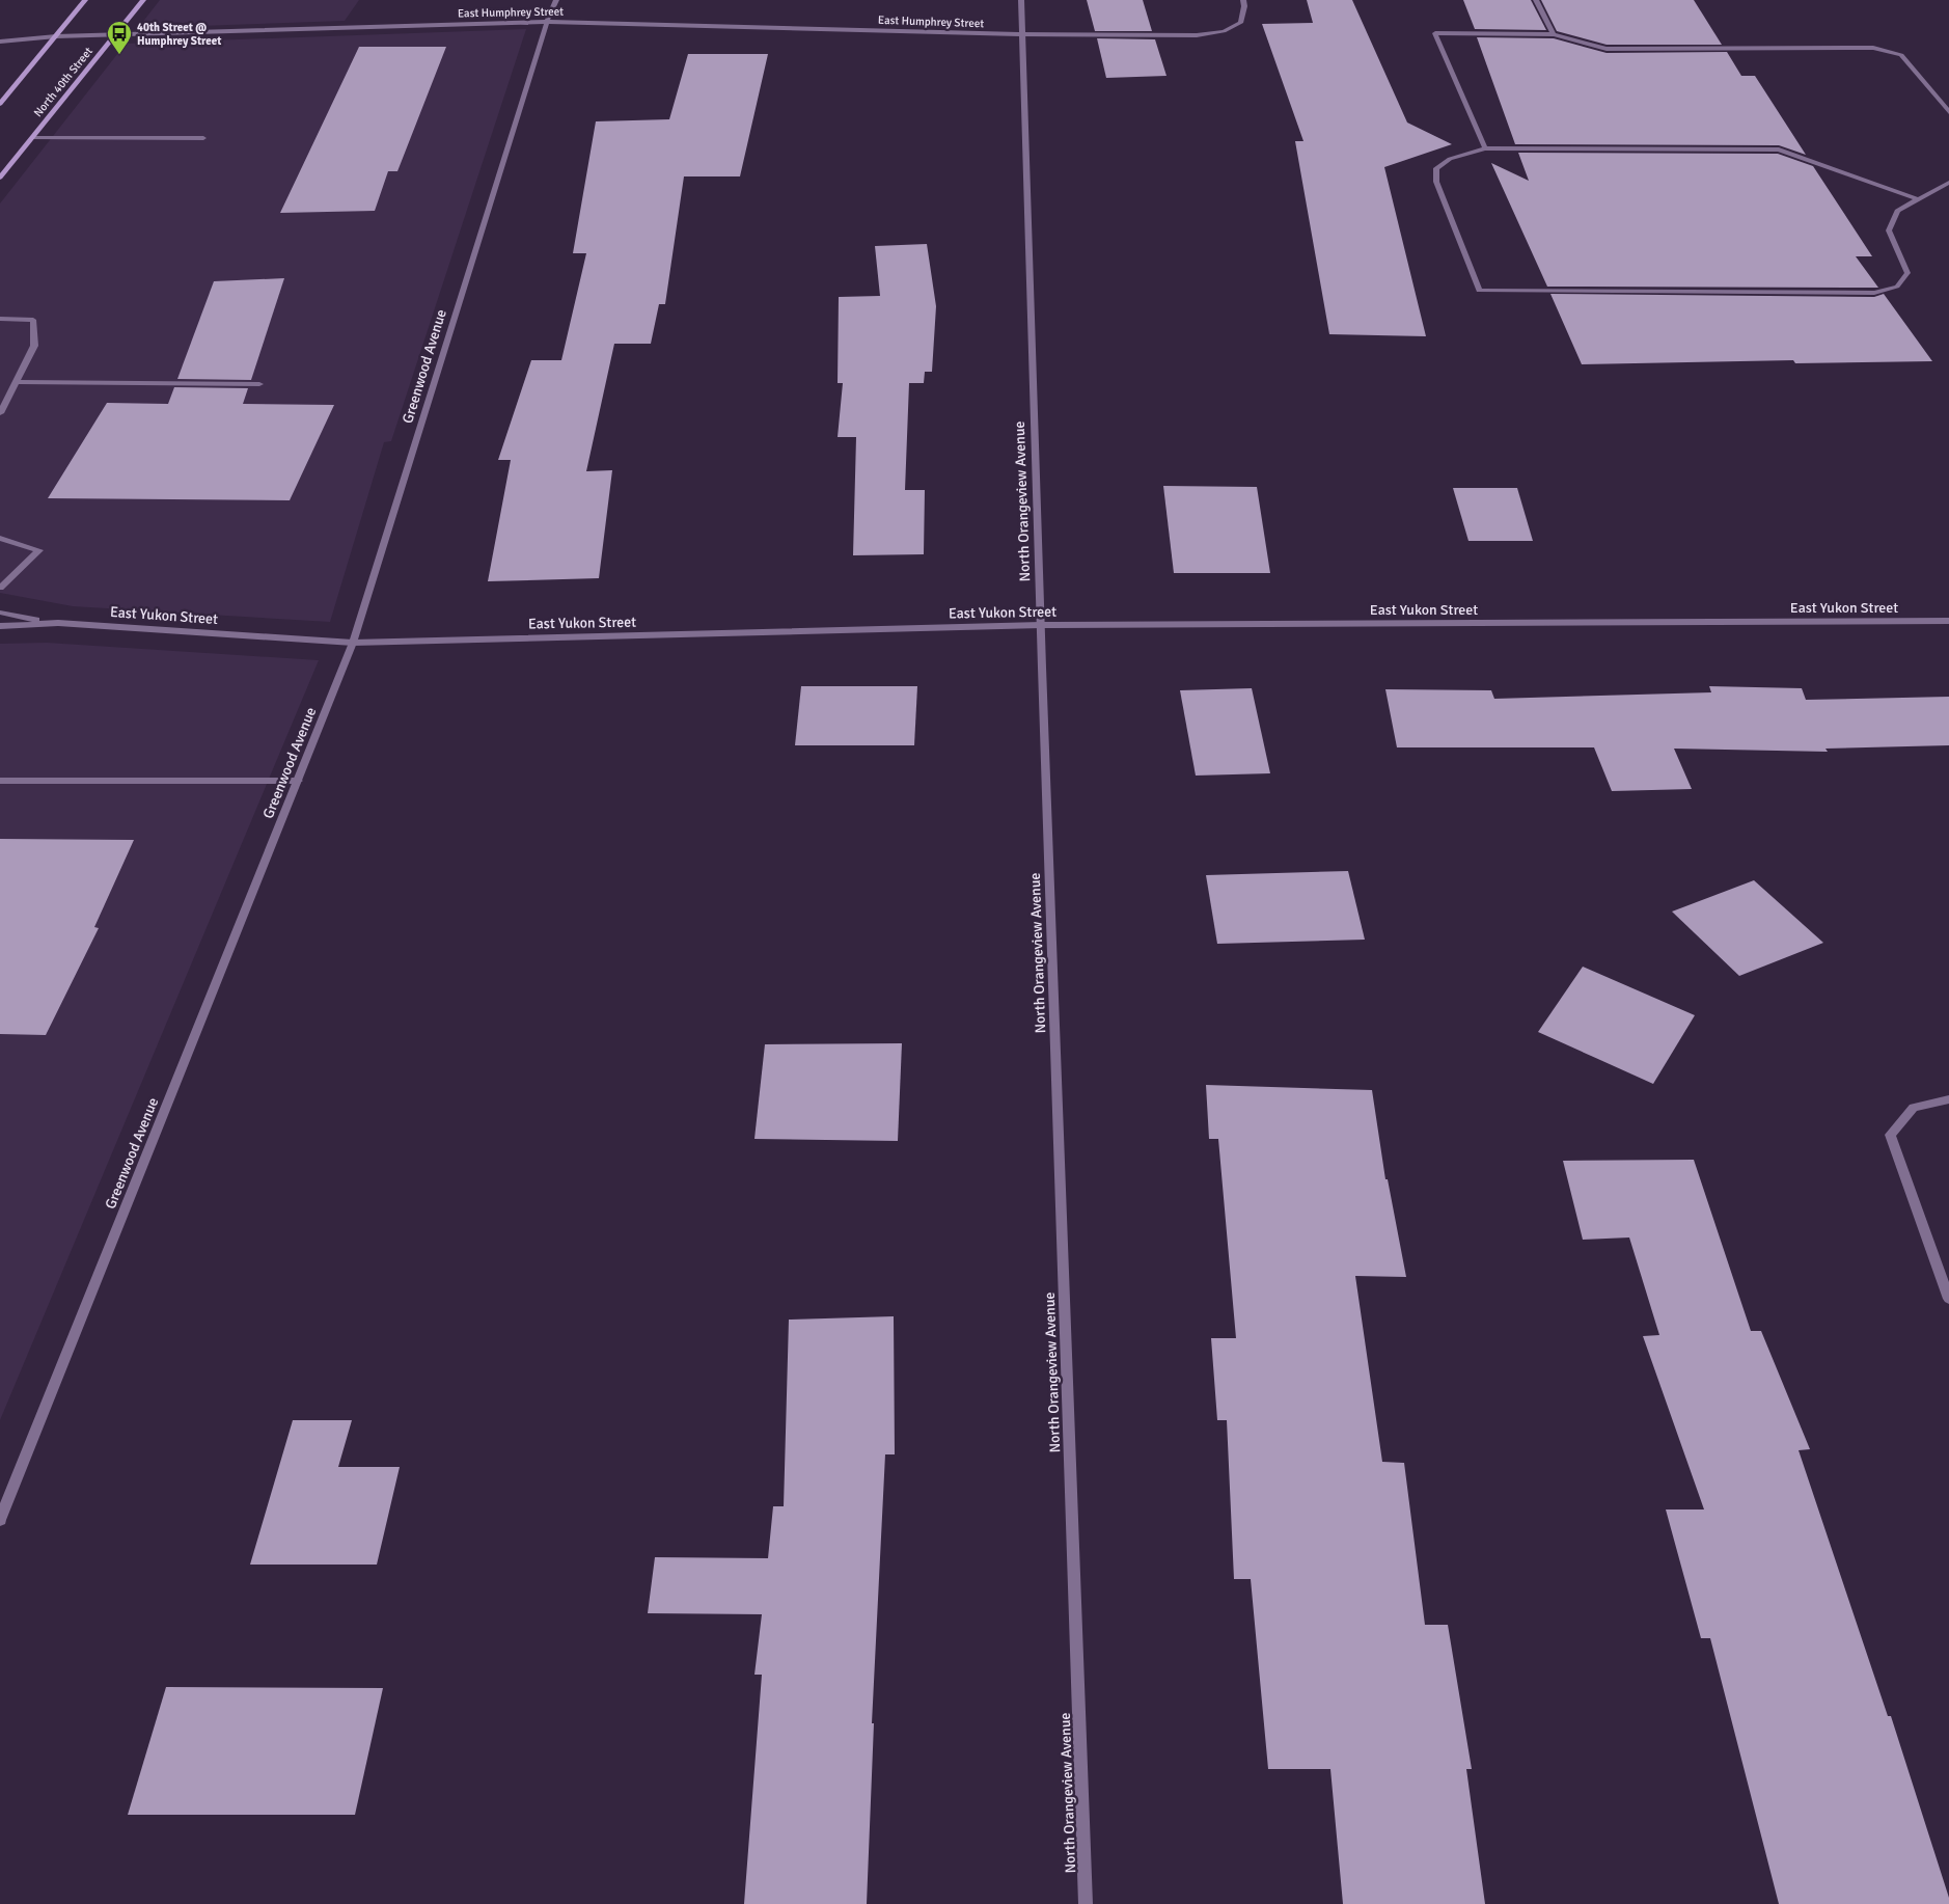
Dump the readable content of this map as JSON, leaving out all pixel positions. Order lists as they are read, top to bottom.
{
  "streets": {
    "main road": ["North 40th Street"],
    "street": [
      "East Humphrey Street",
      "Greenwood Avenue",
      "North Orangeview Avenue",
      "East Yukon Street"
    ]
  },
  "crossings": [
    ["East Humphrey Street", "North 40th Street"],
    ["East Humphrey Street", "Greenwood Avenue"],
    ["East Humphrey Street", "North Orangeview Avenue"],
    ["Greenwood Avenue", "East Yukon Street"],
    ["North Orangeview Avenue", "East Yukon Street"]
  ],
  "places": {
    "bus stop": ["40th Street @ Humphrey Street"]
  }
}
